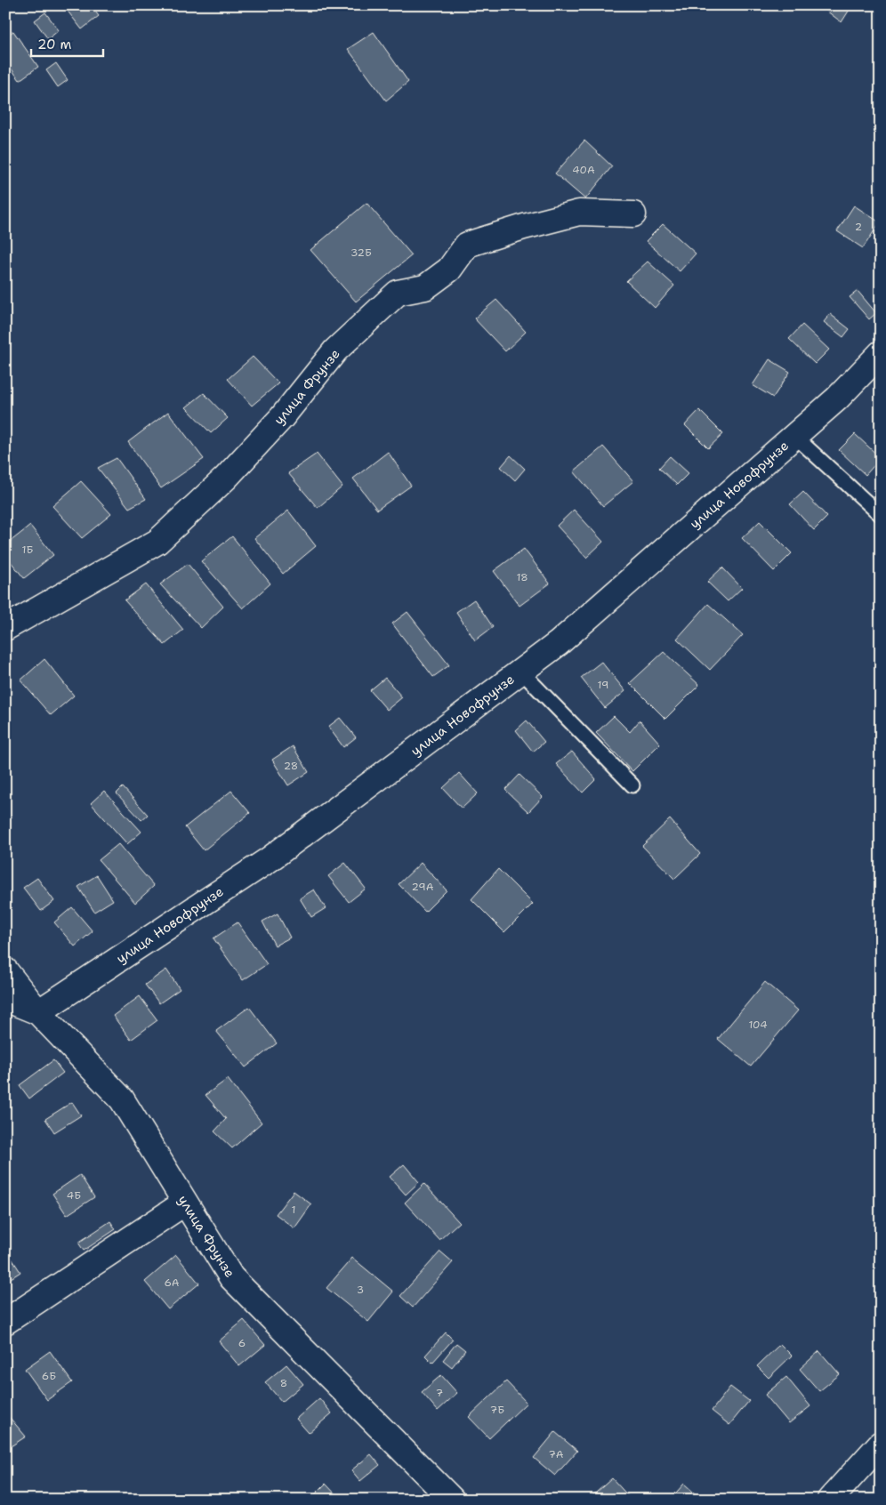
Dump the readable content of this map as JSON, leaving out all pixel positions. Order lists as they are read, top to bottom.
{
  "streets": {
    "street": ["улица Фрунзе", "улица Новофрунзе"]
  },
  "crossings": [
    ["улица Фрунзе", "улица Новофрунзе"]
  ],
  "house_numbers": [
    "40А",
    "2",
    "32Б",
    "1Б",
    "18",
    "19",
    "28",
    "29А",
    "104",
    "4Б",
    "1",
    "6А",
    "3",
    "6",
    "6Б",
    "8",
    "7",
    "7Б",
    "7А"
  ],
  "scale_bar": "20 m"
}
